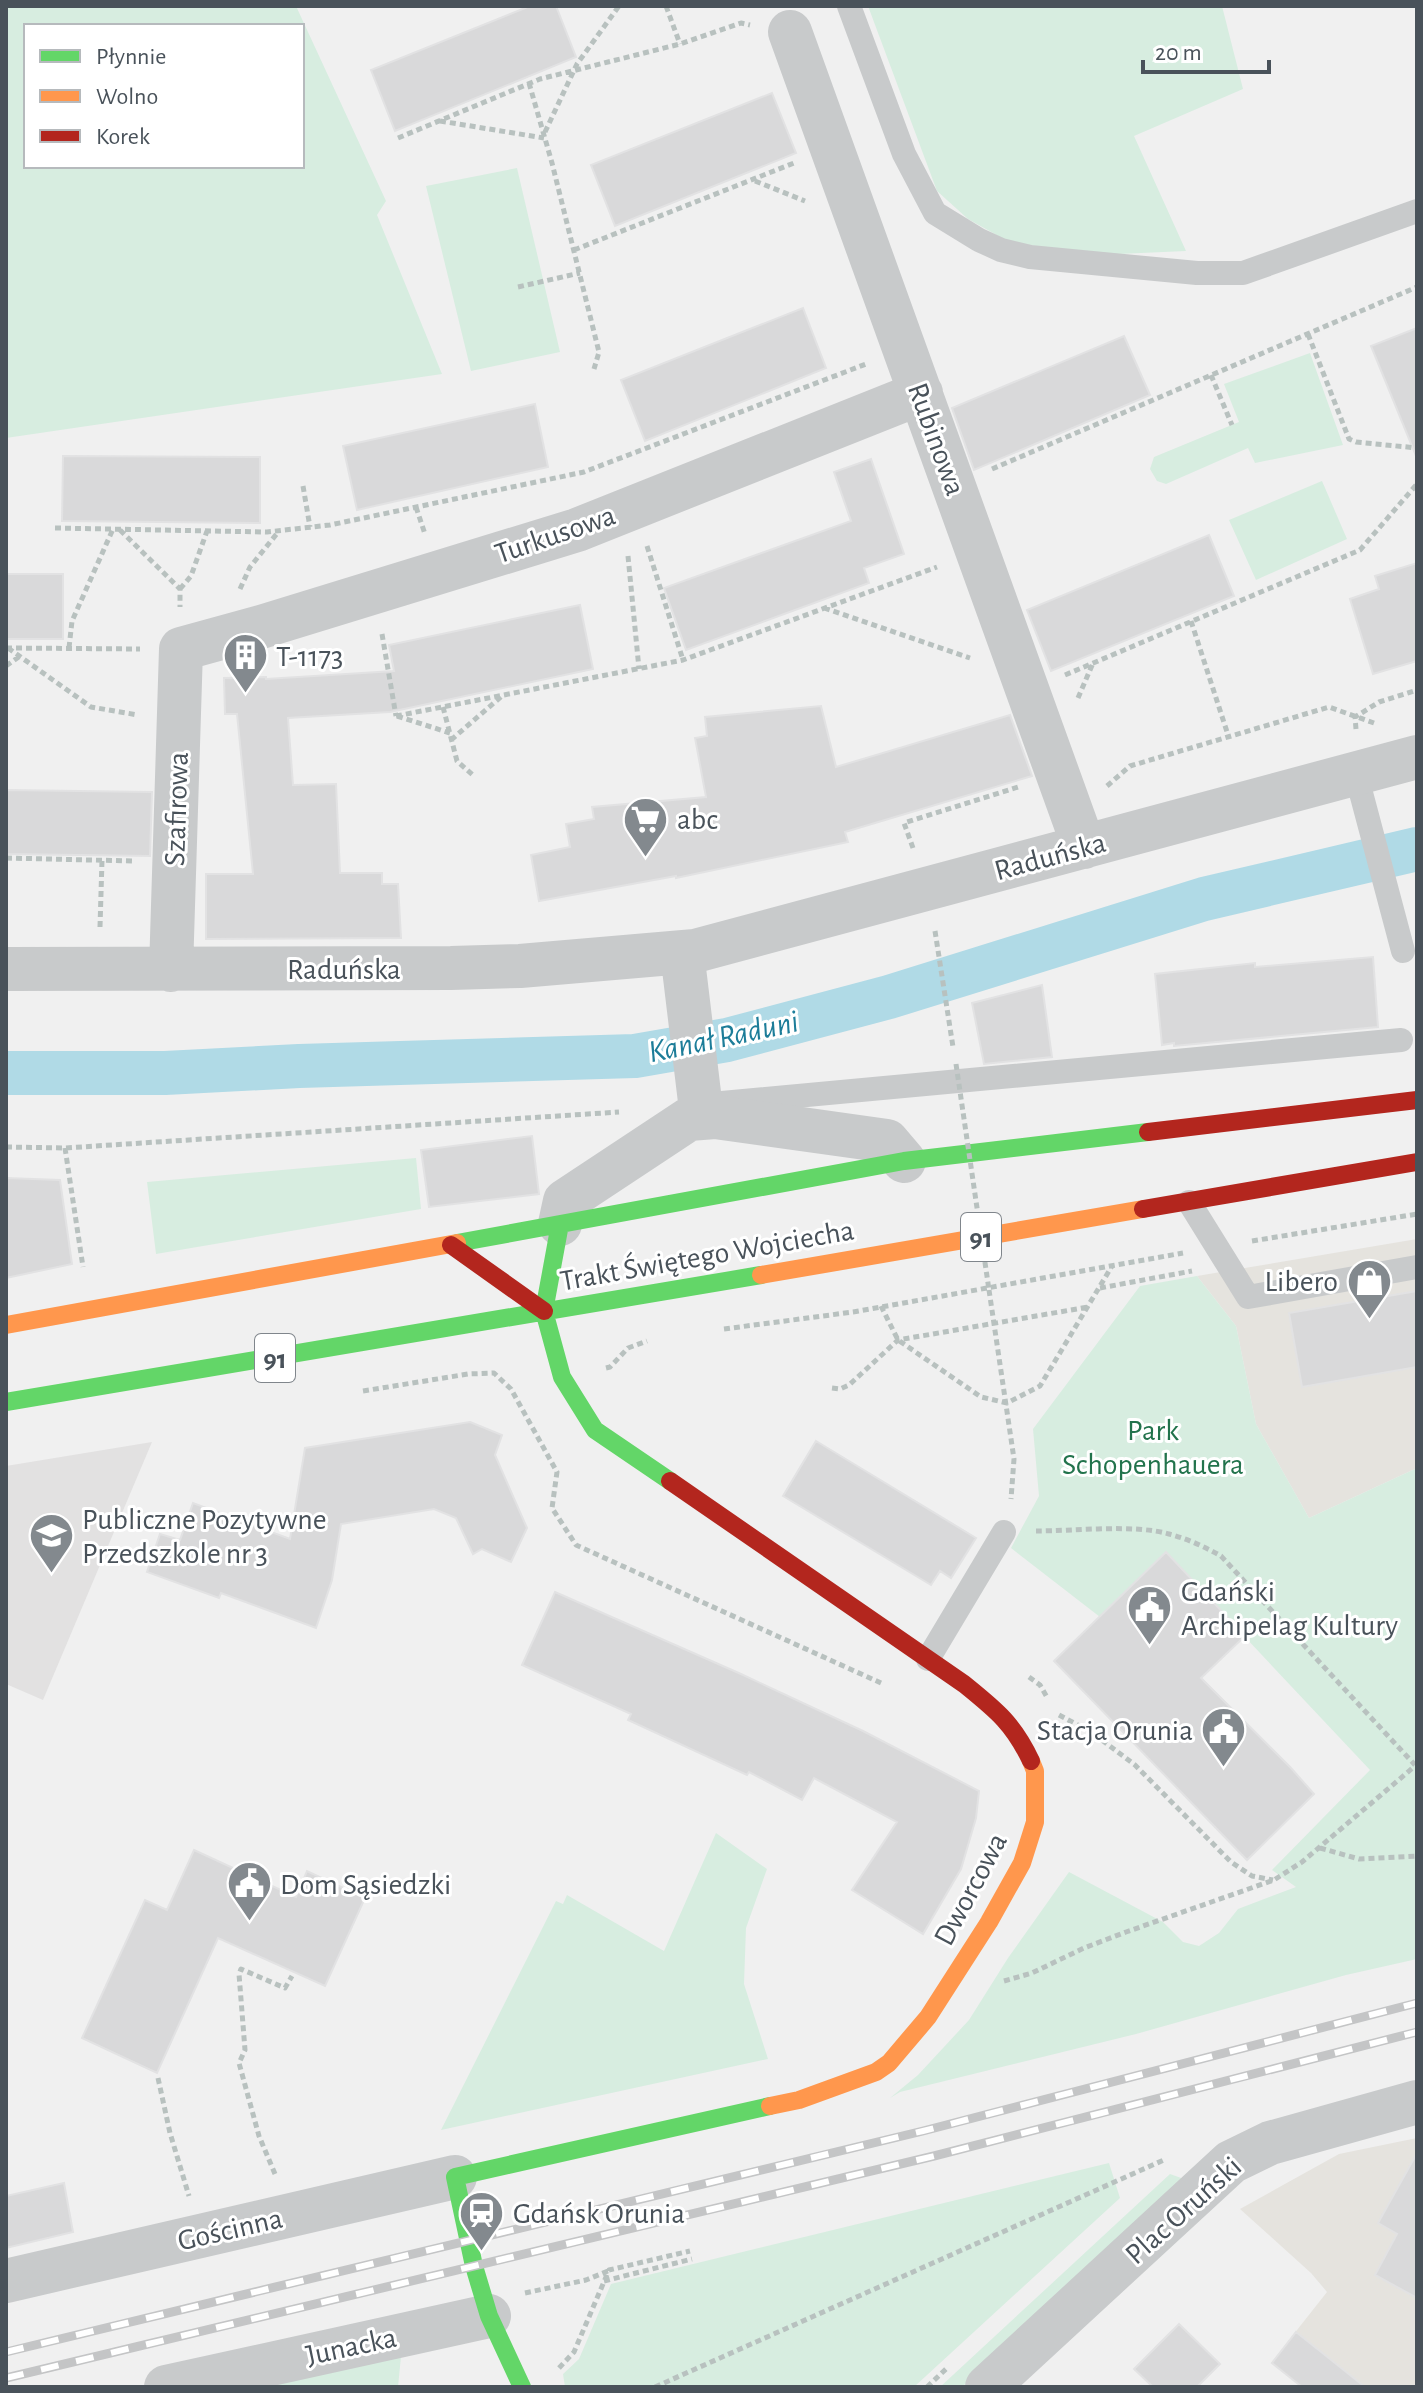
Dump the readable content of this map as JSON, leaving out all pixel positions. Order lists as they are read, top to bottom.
{
  "streets": {
    "main road": ["91", "Trakt Świętego Wojciecha", "Dworcowa"],
    "street": [
      "Rubinowa",
      "Turkusowa",
      "Szafirowa",
      "Raduńska",
      "Plac Oruński",
      "Gościnna",
      "Junacka"
    ]
  },
  "crossings": [
    ["Rubinowa", "Turkusowa"],
    ["Rubinowa", "Raduńska"],
    ["Turkusowa", "Szafirowa"],
    ["Szafirowa", "Raduńska"],
    ["Trakt Świętego Wojciecha", "Dworcowa"],
    ["Dworcowa", "Gościnna"]
  ],
  "water": ["Kanał Raduni"],
  "parks": ["Park Schopenhauera"],
  "places": {
    "building": ["T-1173"],
    "supermarket": ["abc"],
    "shop": ["Libero"],
    "school or university": ["Publiczne Pozytywne Przedszkole nr 3"],
    "public building": ["Gdański Archipelag Kultury", "Stacja Orunia", "Dom Sąsiedzki"],
    "station": ["Gdańsk Orunia"]
  },
  "legend": ["Płynnie", "Wolno", "Korek"],
  "scale_bar": "20 m"
}
